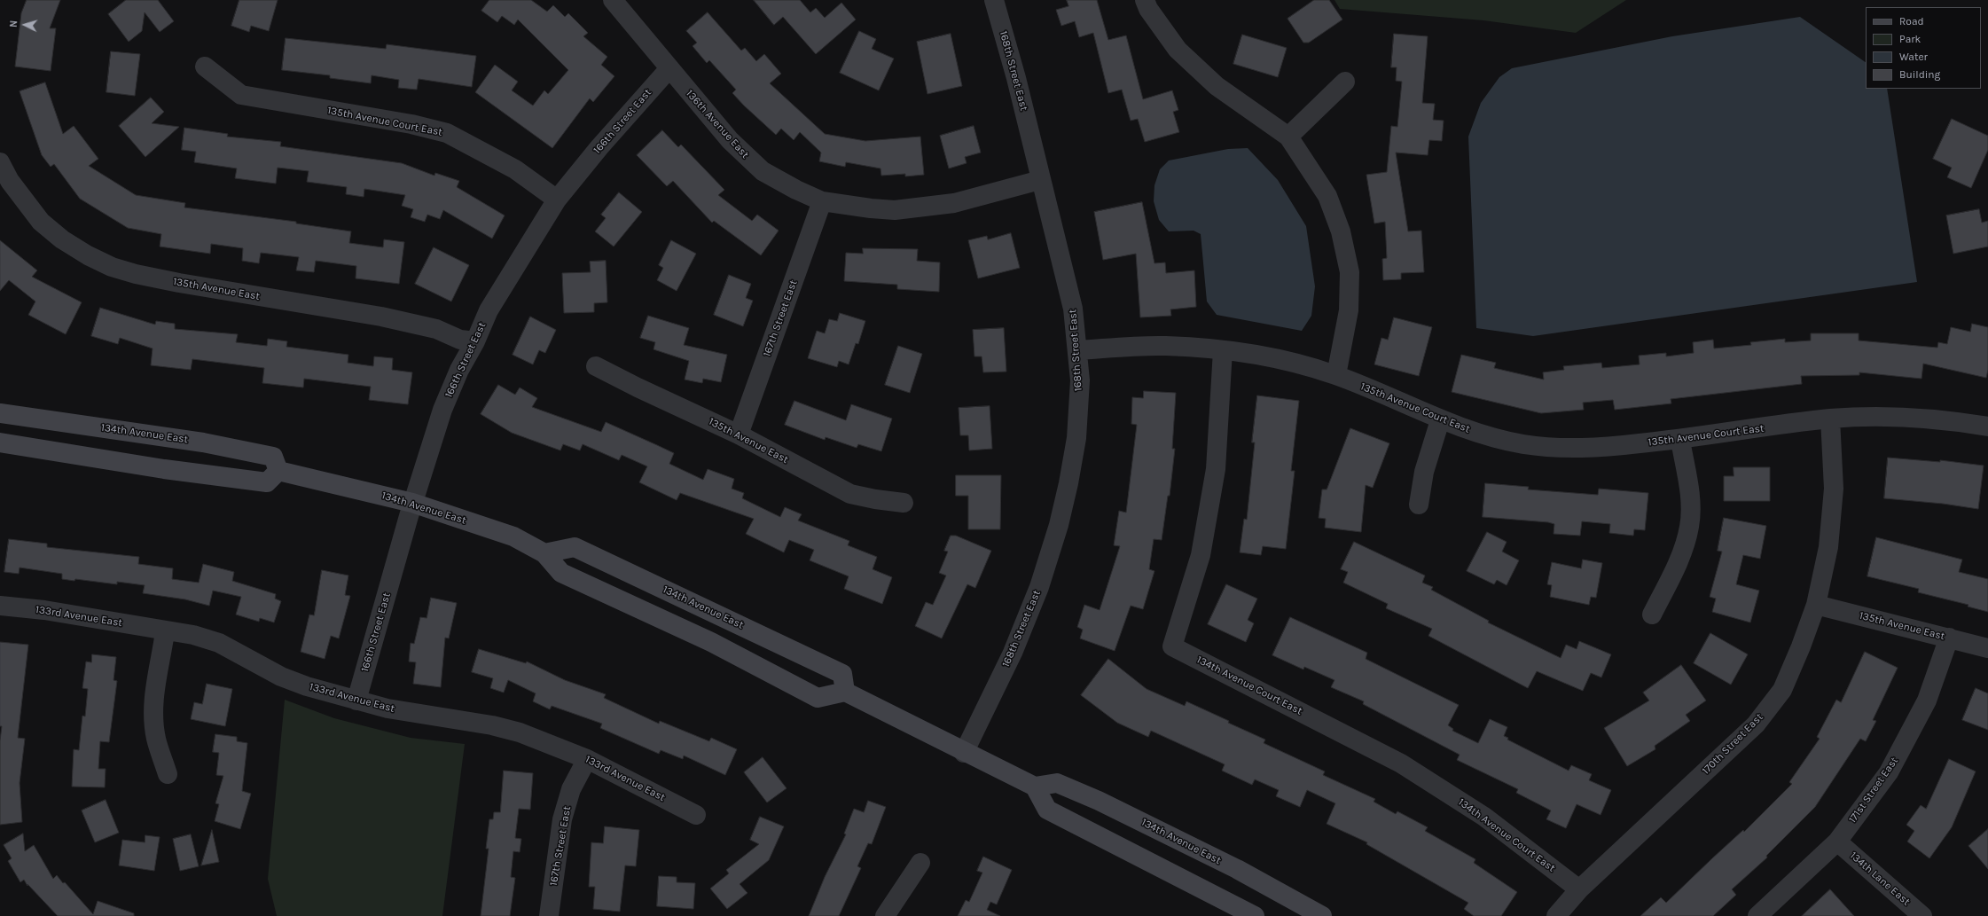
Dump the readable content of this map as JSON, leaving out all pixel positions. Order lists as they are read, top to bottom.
{
  "streets": {
    "street": [
      "168th Street East",
      "135th Avenue Court East",
      "166th Street East",
      "136th Avenue East",
      "135th Avenue East",
      "167th Street East",
      "134th Avenue East",
      "133rd Avenue East",
      "134th Avenue Court East",
      "170th Street East",
      "171st Street East",
      "134th Lane East"
    ]
  },
  "crossings": [
    ["168th Street East", "135th Avenue Court East"],
    ["168th Street East", "136th Avenue East"],
    ["135th Avenue Court East", "166th Street East"],
    ["135th Avenue Court East", "134th Avenue Court East"],
    ["135th Avenue Court East", "170th Street East"],
    ["166th Street East", "136th Avenue East"],
    ["166th Street East", "135th Avenue East"],
    ["166th Street East", "134th Avenue East"],
    ["166th Street East", "133rd Avenue East"],
    ["136th Avenue East", "167th Street East"],
    ["135th Avenue East", "167th Street East"],
    ["135th Avenue East", "170th Street East"],
    ["135th Avenue East", "171st Street East"],
    ["167th Street East", "133rd Avenue East"],
    ["134th Avenue Court East", "170th Street East"],
    ["171st Street East", "134th Lane East"]
  ],
  "legend": [
    "Road",
    "Park",
    "Water",
    "Building"
  ],
  "north": "left"
}
